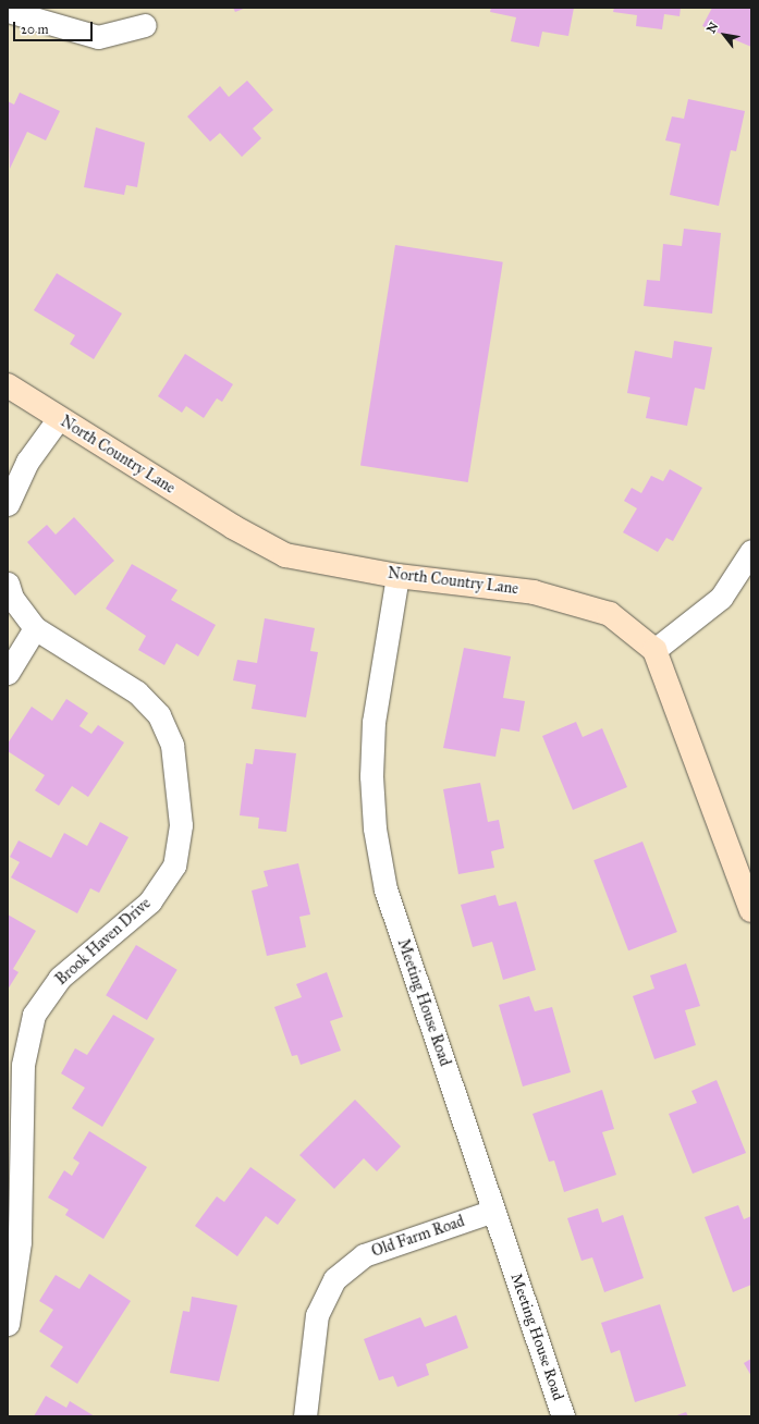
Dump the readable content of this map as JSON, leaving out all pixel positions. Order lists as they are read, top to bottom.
{
  "streets": {
    "street": [
      "North Country Lane",
      "Brook Haven Drive",
      "Meeting House Road",
      "Old Farm Road"
    ]
  },
  "crossings": [
    ["North Country Lane", "Meeting House Road"],
    ["Meeting House Road", "Old Farm Road"]
  ],
  "scale_bar": "20 m",
  "north": "top left"
}
